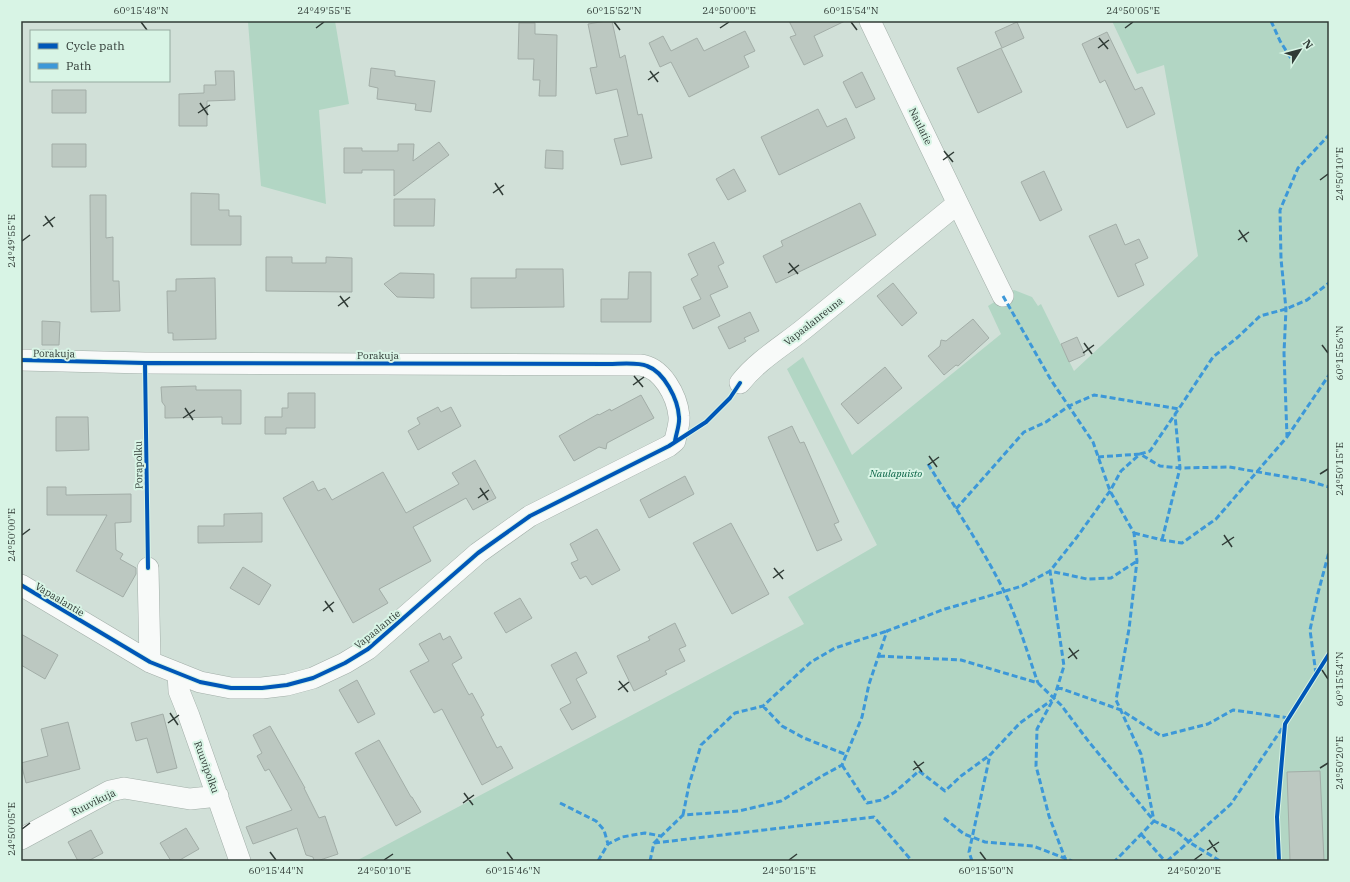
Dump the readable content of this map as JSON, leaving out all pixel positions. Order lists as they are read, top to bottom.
{
  "streets": {
    "street": [
      "Naulatie",
      "Vapaalanreuna",
      "Porakuja",
      "Vapaalantie",
      "Ruuvipolku",
      "Ruuvikuja"
    ],
    "cycle path": ["Porapolku"]
  },
  "crossings": [
    ["Naulatie", "Vapaalanreuna"],
    ["Porakuja", "Vapaalantie"],
    ["Vapaalantie", "Ruuvipolku"],
    ["Ruuvipolku", "Ruuvikuja"]
  ],
  "parks": ["Naulapuisto"],
  "legend": ["Cycle path", "Path"],
  "north": "top right",
  "coordinates": [
    "60°15'48\"N",
    "24°49'55\"E",
    "60°15'52\"N",
    "24°50'00\"E",
    "60°15'54\"N",
    "24°50'05\"E",
    "24°50'10\"E",
    "60°15'56\"N",
    "24°50'15\"E",
    "24°50'20\"E",
    "60°15'44\"N",
    "60°15'46\"N",
    "60°15'50\"N"
  ]
}
